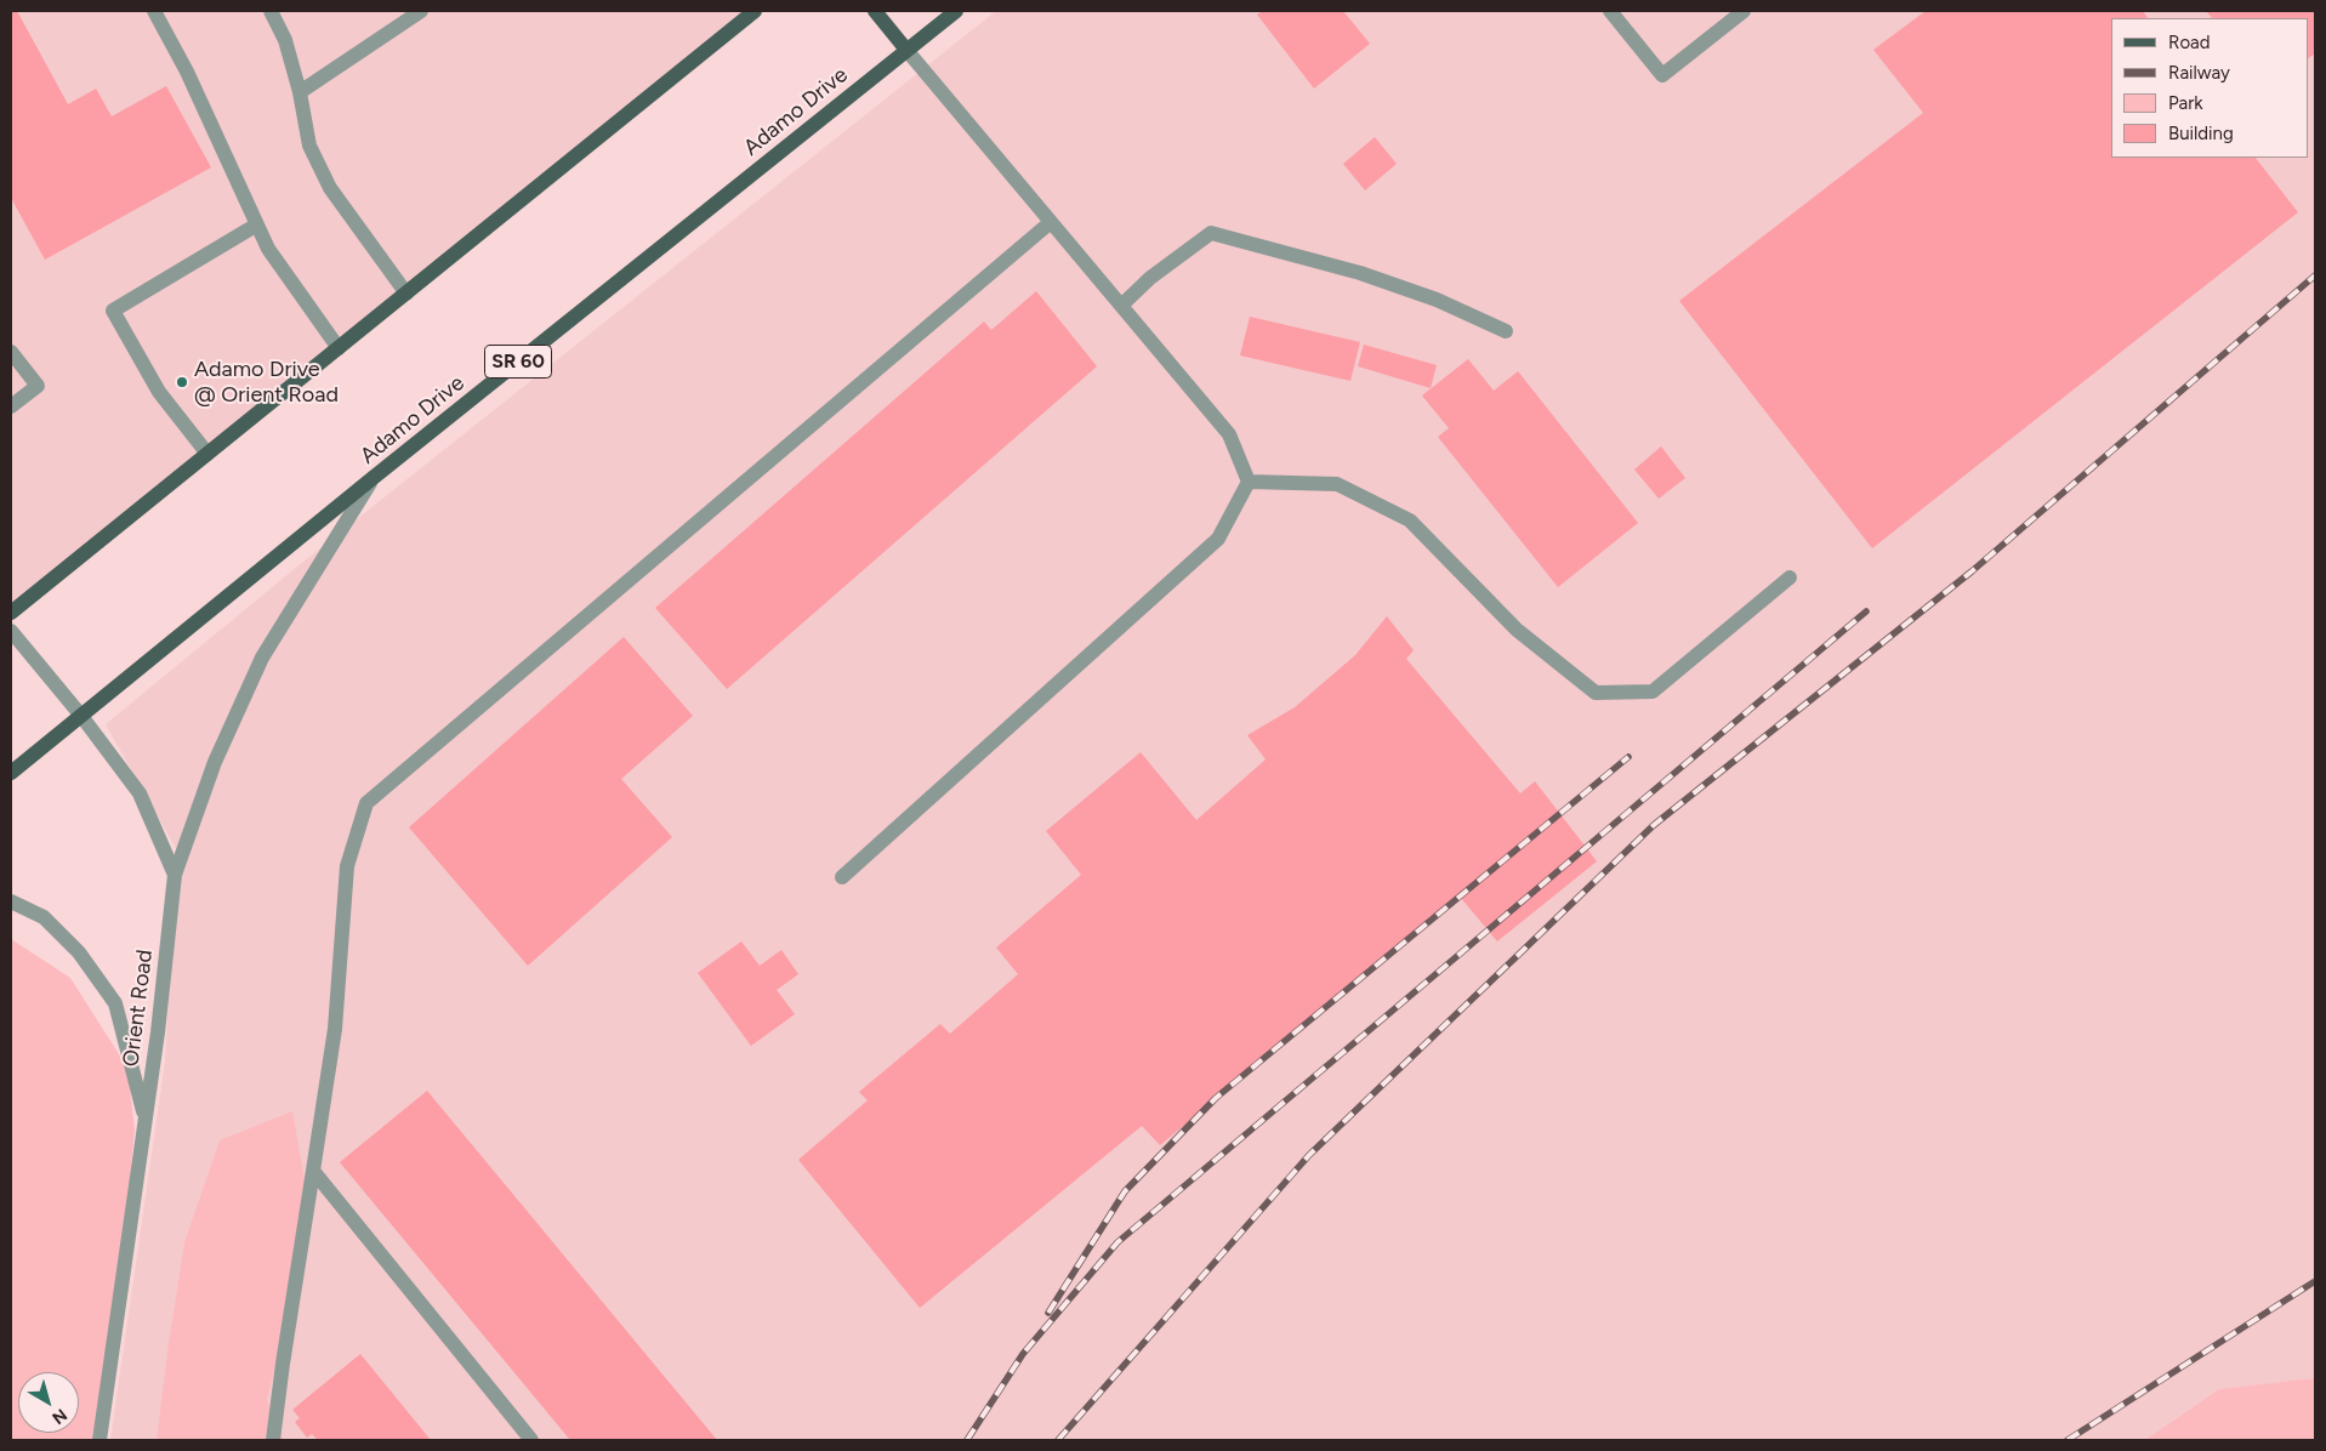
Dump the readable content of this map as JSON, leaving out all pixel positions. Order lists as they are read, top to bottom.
{
  "streets": {
    "main road": ["Adamo Drive", "SR 60"],
    "street": ["Orient Road"]
  },
  "crossings": [
    ["Adamo Drive", "Orient Road"]
  ],
  "places": ["Adamo Drive @ Orient Road"],
  "legend": [
    "Road",
    "Railway",
    "Park",
    "Building"
  ],
  "north": "bottom right"
}
